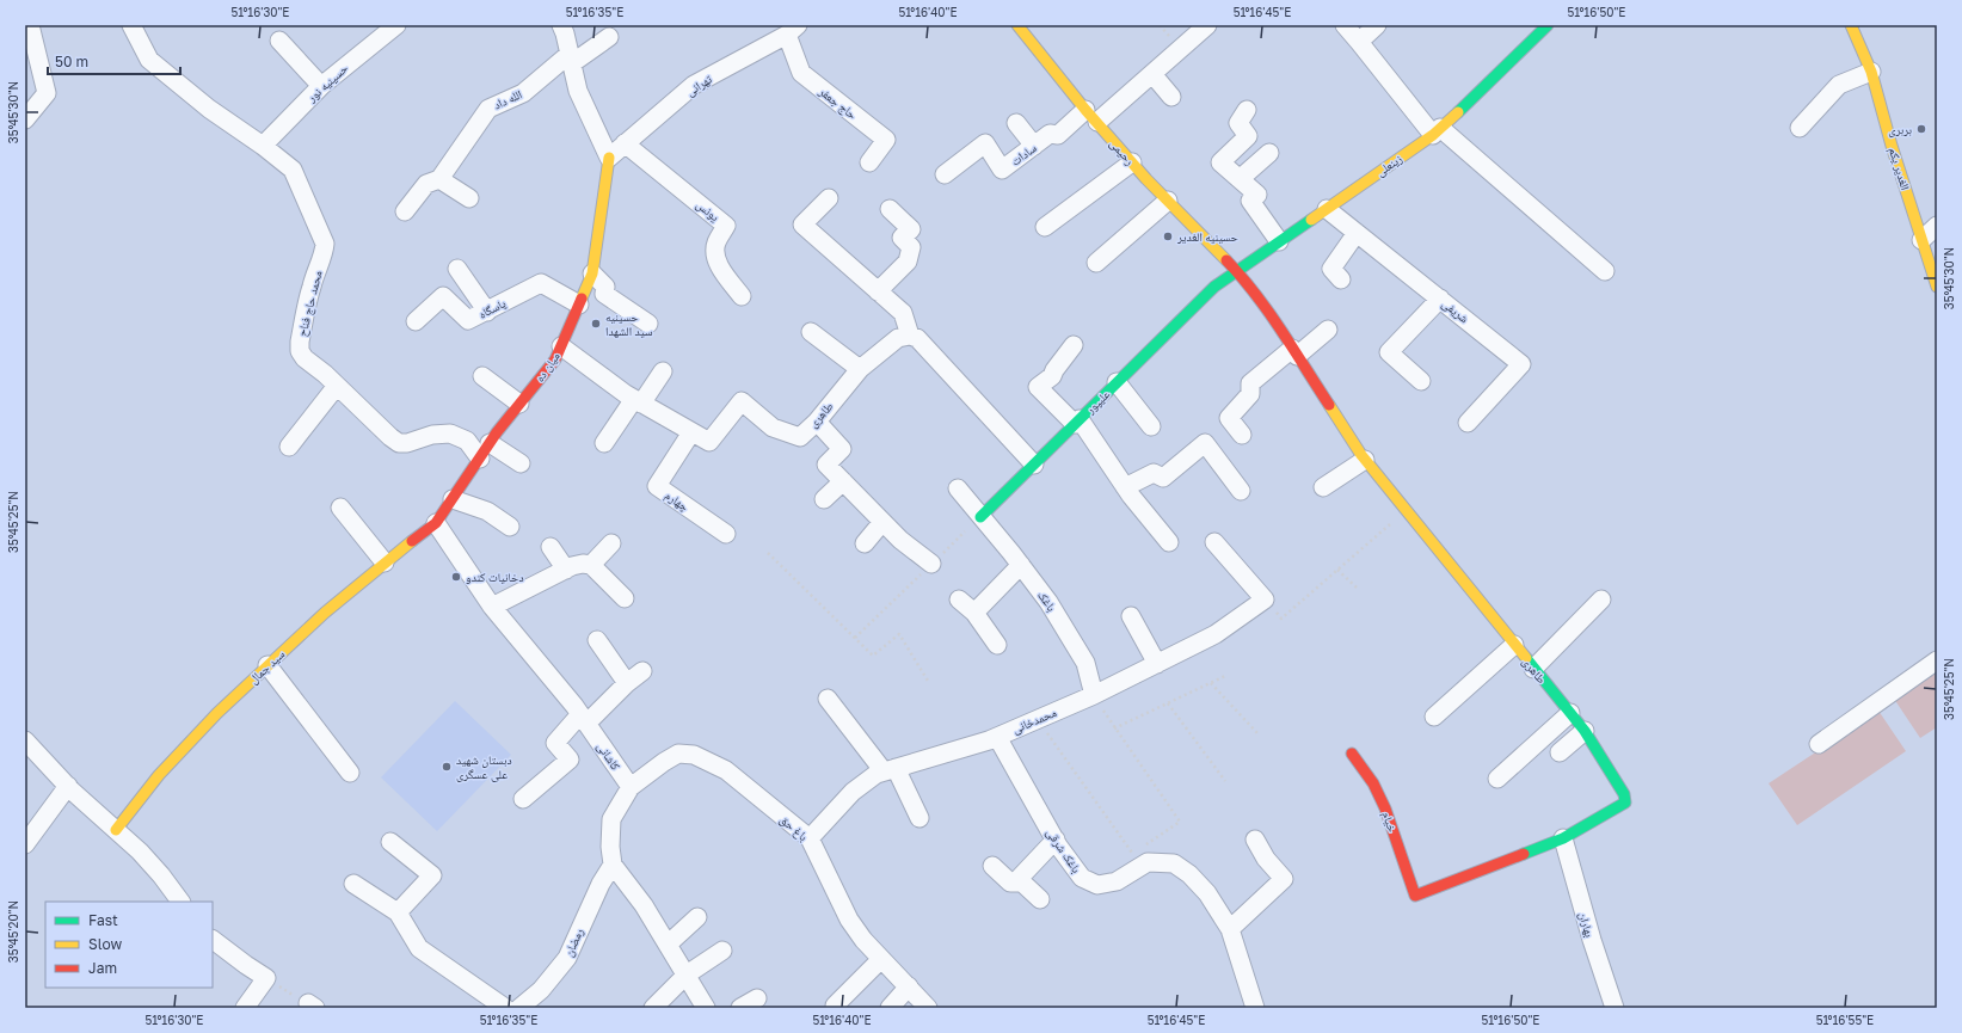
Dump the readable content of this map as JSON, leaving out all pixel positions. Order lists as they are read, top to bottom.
{
  "streets": {
    "street": [
      "حسینیه نور",
      "تهرانی",
      "الله داد",
      "حاج جعفر",
      "رحیمی",
      "سادات",
      "زینعلی",
      "الغدیر یکم",
      "یونس",
      "محمد حاج فناح",
      "پاسگاه",
      "شریفی",
      "میان ده",
      "علیپور",
      "طاهری",
      "چهارم",
      "باغک",
      "سید جمال",
      "محمدخانی",
      "کاشانی",
      "خیام",
      "باغ حق",
      "باغک شرقی",
      "بهاران",
      "رمضان"
    ]
  },
  "crossings": [
    ["حسینیه نور", "محمد حاج فناح"],
    ["تهرانی", "حاج جعفر"],
    ["تهرانی", "یونس"],
    ["تهرانی", "میان ده"],
    ["رحیمی", "سادات"],
    ["رحیمی", "زینعلی"],
    ["رحیمی", "طاهری"],
    ["زینعلی", "شریفی"],
    ["زینعلی", "علیپور"],
    ["زینعلی", "طاهری"],
    ["محمد حاج فناح", "میان ده"],
    ["پاسگاه", "میان ده"],
    ["میان ده", "طاهری"],
    ["میان ده", "سید جمال"],
    ["میان ده", "کاشانی"],
    ["علیپور", "باغک"],
    ["طاهری", "چهارم"],
    ["طاهری", "خیام"],
    ["طاهری", "بهاران"],
    ["باغک", "محمدخانی"],
    ["سید جمال", "کاشانی"],
    ["محمدخانی", "باغ حق"],
    ["محمدخانی", "باغک شرقی"],
    ["کاشانی", "باغ حق"]
  ],
  "places": [
    "بربری",
    "حسینیه الغدیر",
    "حسینیه سید الشهدا",
    "دخانیات کندو",
    "دبستان شهید علی عسگری"
  ],
  "legend": ["Fast", "Slow", "Jam"],
  "scale_bar": "50 m",
  "coordinates": [
    "51°16'30\"E",
    "51°16'35\"E",
    "51°16'40\"E",
    "51°16'45\"E",
    "51°16'50\"E",
    "35°45'30\"N",
    "35°45'25\"N",
    "35°45'20\"N",
    "51°16'55\"E"
  ]
}
